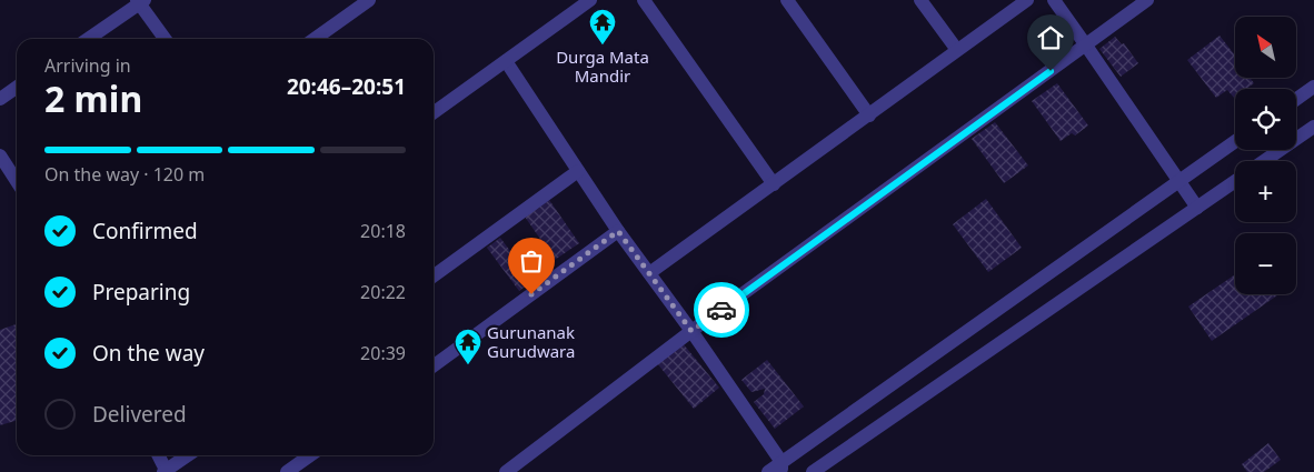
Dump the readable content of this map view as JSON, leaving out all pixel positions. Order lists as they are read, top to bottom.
{
  "places": {
    "temple": ["Durga Mata Mandir", "Gurunanak Gurudwara"]
  },
  "north": "top left",
  "page": {
    "map_buttons": ["+", "−"],
    "heading": ["2 min", "Arriving in", "20:46–20:51"],
    "bar": "On the way · 120 m",
    "list": [
      ["Confirmed", "20:18"],
      ["Preparing", "20:22"],
      ["On the way", "20:39"],
      "Delivered"
    ]
  }
}
